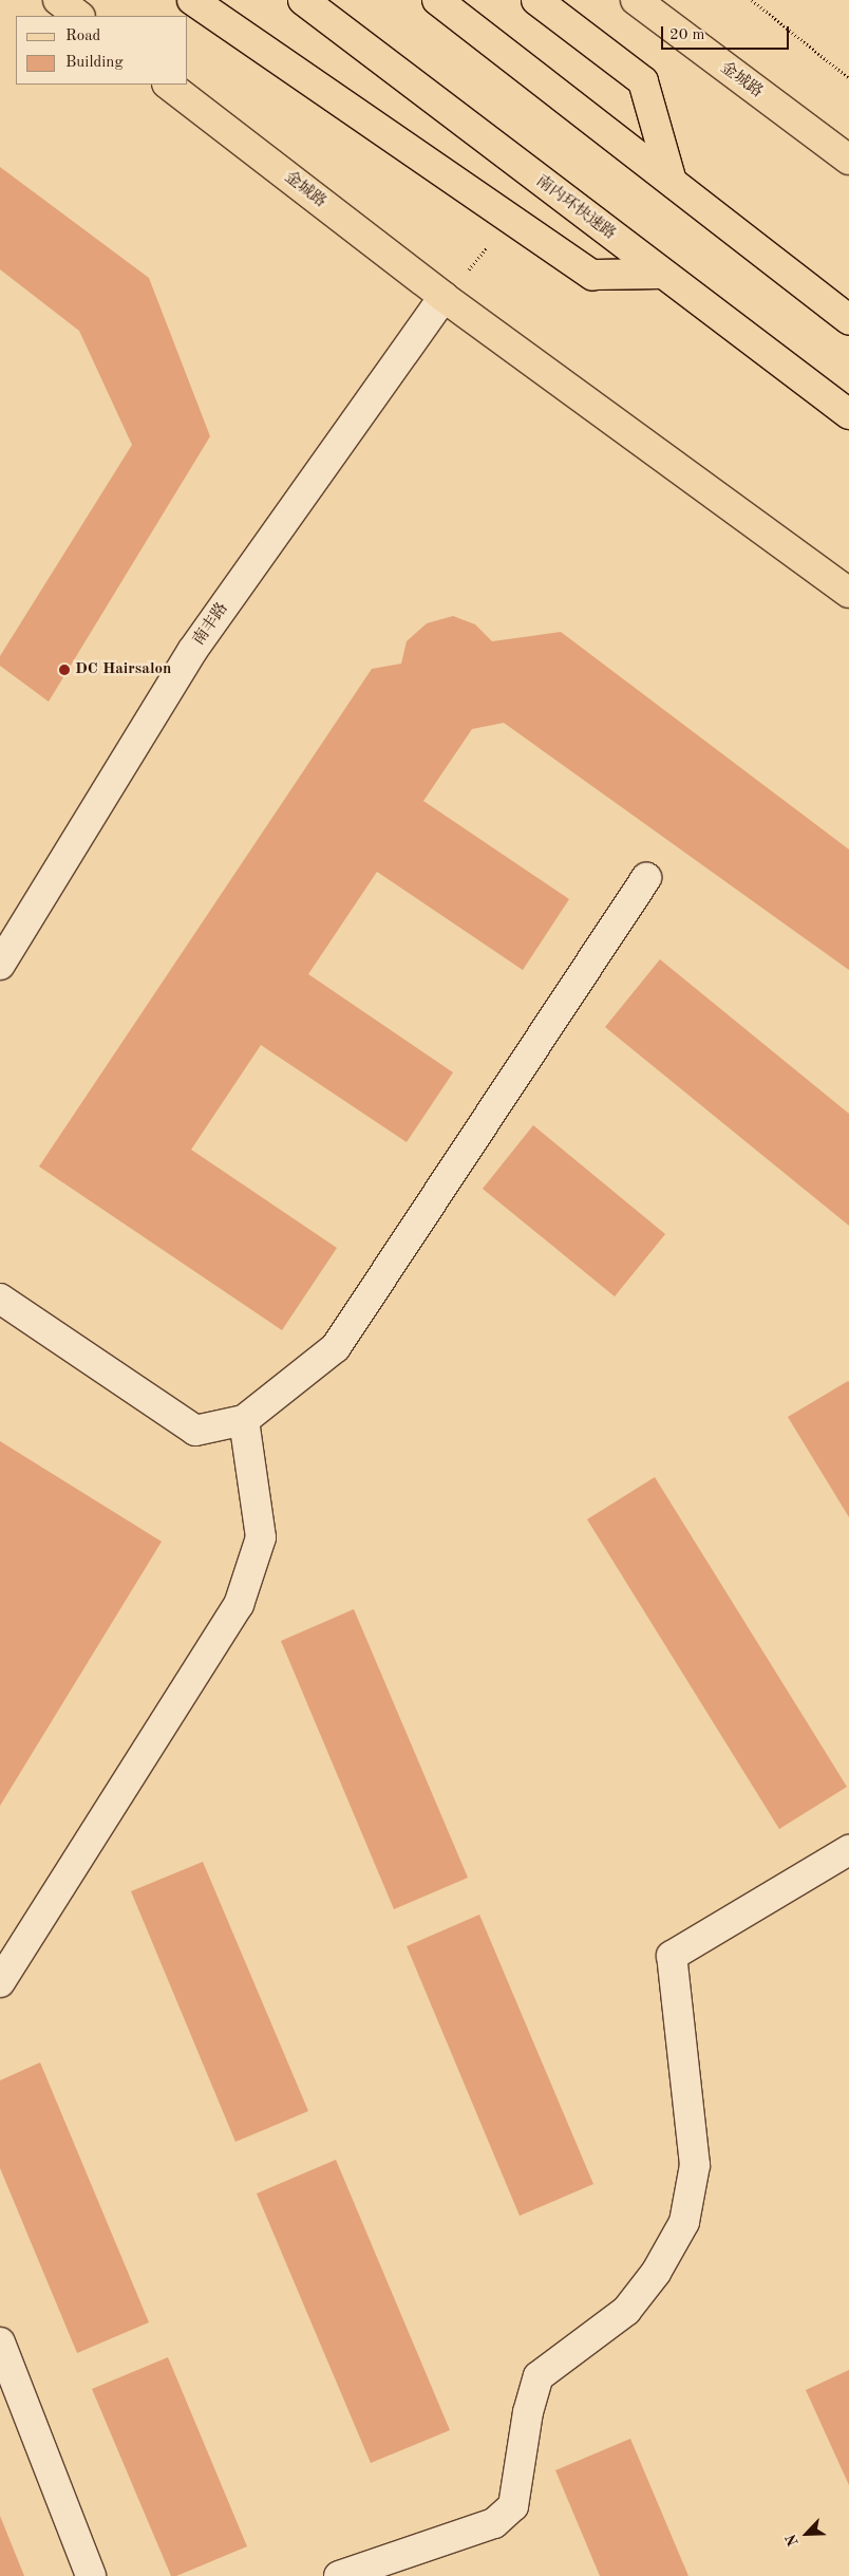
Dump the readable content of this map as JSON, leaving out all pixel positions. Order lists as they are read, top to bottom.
{
  "streets": {
    "main road": ["金城路", "南内环快速路"],
    "street": ["南丰路"]
  },
  "crossings": [
    ["金城路", "南丰路"]
  ],
  "places": ["DC Hairsalon"],
  "legend": ["Road", "Building"],
  "scale_bar": "20 m",
  "north": "bottom left"
}
